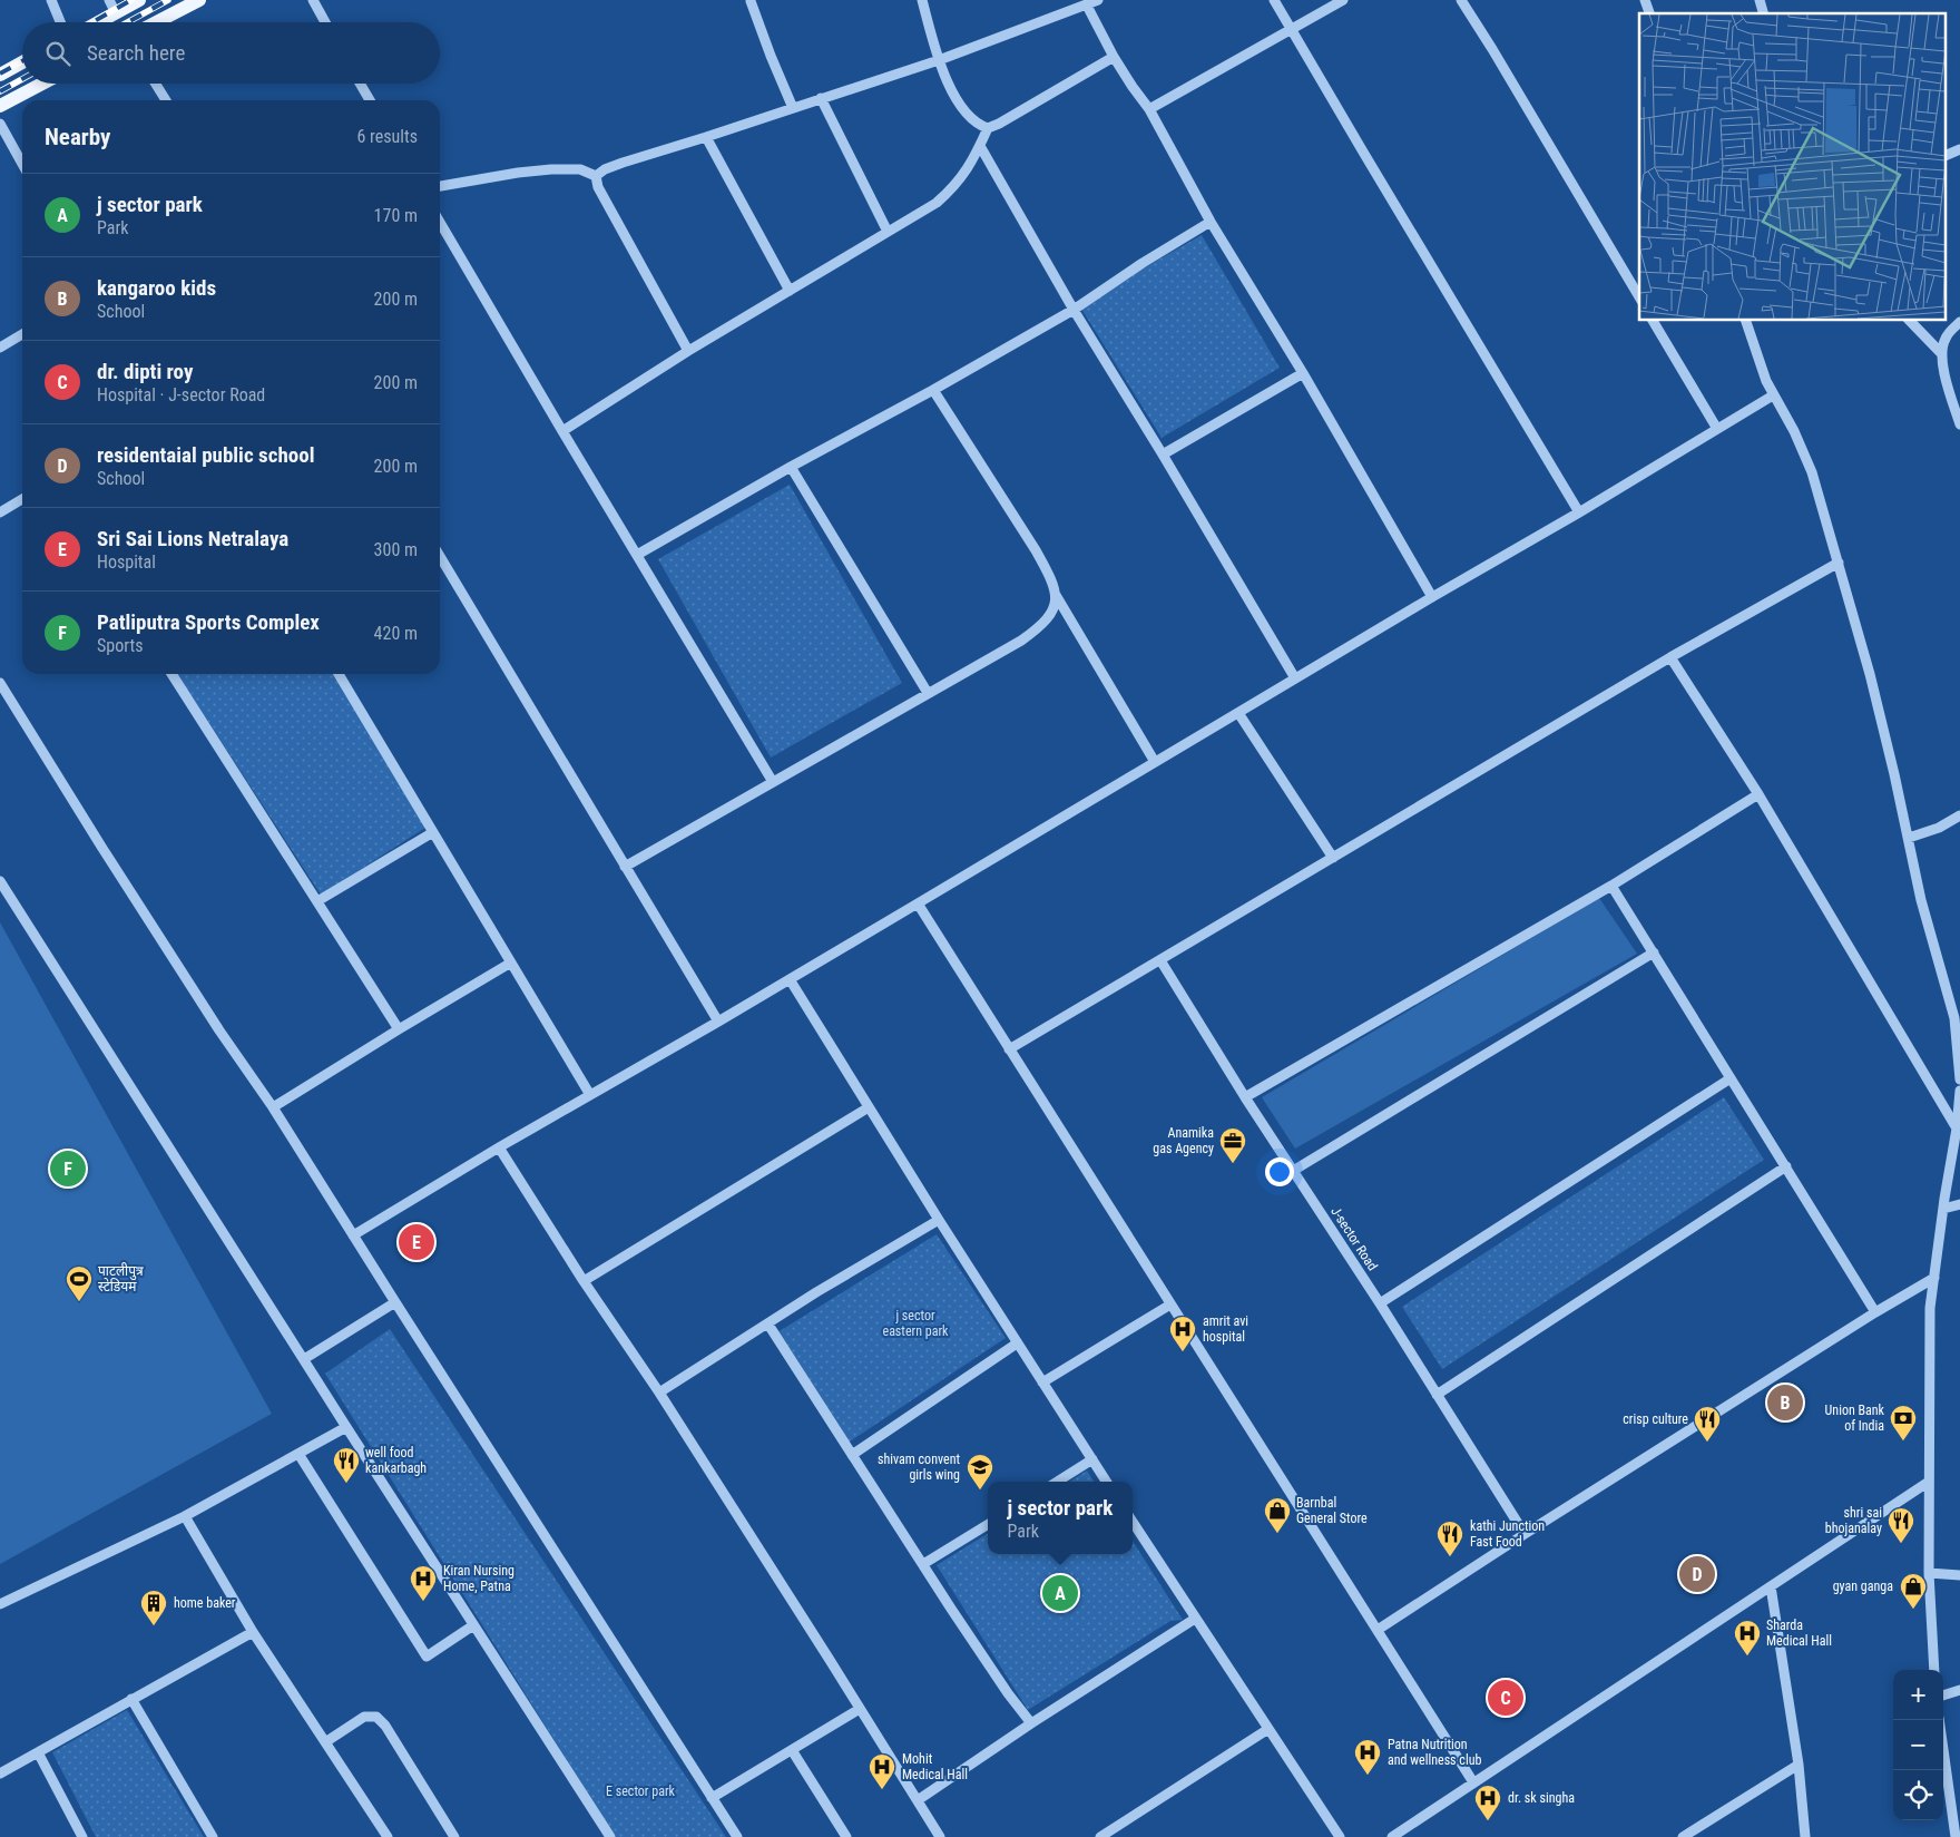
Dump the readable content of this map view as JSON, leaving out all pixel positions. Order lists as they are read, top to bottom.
{
  "streets": {
    "street": ["J-sector Road"]
  },
  "parks": ["j sector eastern park", "E sector park"],
  "places": {
    "office": ["Anamika gas Agency"],
    "sports": ["पाटलीपुत्र स्टेडियम"],
    "hospital": [
      "amrit avi hospital",
      "Kiran Nursing Home, Patna",
      "Sharda Medical Hall",
      "Patna Nutrition and wellness club",
      "Mohit Medical Hall",
      "dr. sk singha"
    ],
    "bank": ["Union Bank of India"],
    "restaurant": [
      "crisp culture",
      "well food kankarbagh",
      "shri sai bhojanalay",
      "kathi Junction Fast Food"
    ],
    "school or university": ["shivam convent girls wing"],
    "shop": ["Barnbal General Store", "gyan ganga"],
    "building": ["home baker"]
  },
  "page": {
    "search": "Search here",
    "heading": ["Nearby", "6 results"],
    "list": [
      {
        "mark": "A",
        "name": "j sector park",
        "note": "Park",
        "value": "170 m"
      },
      {
        "mark": "B",
        "name": "kangaroo kids",
        "note": "School",
        "value": "200 m"
      },
      {
        "mark": "C",
        "name": "dr. dipti roy",
        "note": "Hospital · J-sector Road",
        "value": "200 m"
      },
      {
        "mark": "D",
        "name": "residentaial public school",
        "note": "School",
        "value": "200 m"
      },
      {
        "mark": "E",
        "name": "Sri Sai Lions Netralaya",
        "note": "Hospital",
        "value": "300 m"
      },
      {
        "mark": "F",
        "name": "Patliputra Sports Complex",
        "note": "Sports",
        "value": "420 m"
      }
    ],
    "pins": [
      "F",
      "E",
      "B",
      "D",
      "A",
      "C"
    ],
    "popup": ["j sector park", "Park"],
    "map_buttons": ["+", "−"]
  }
}
